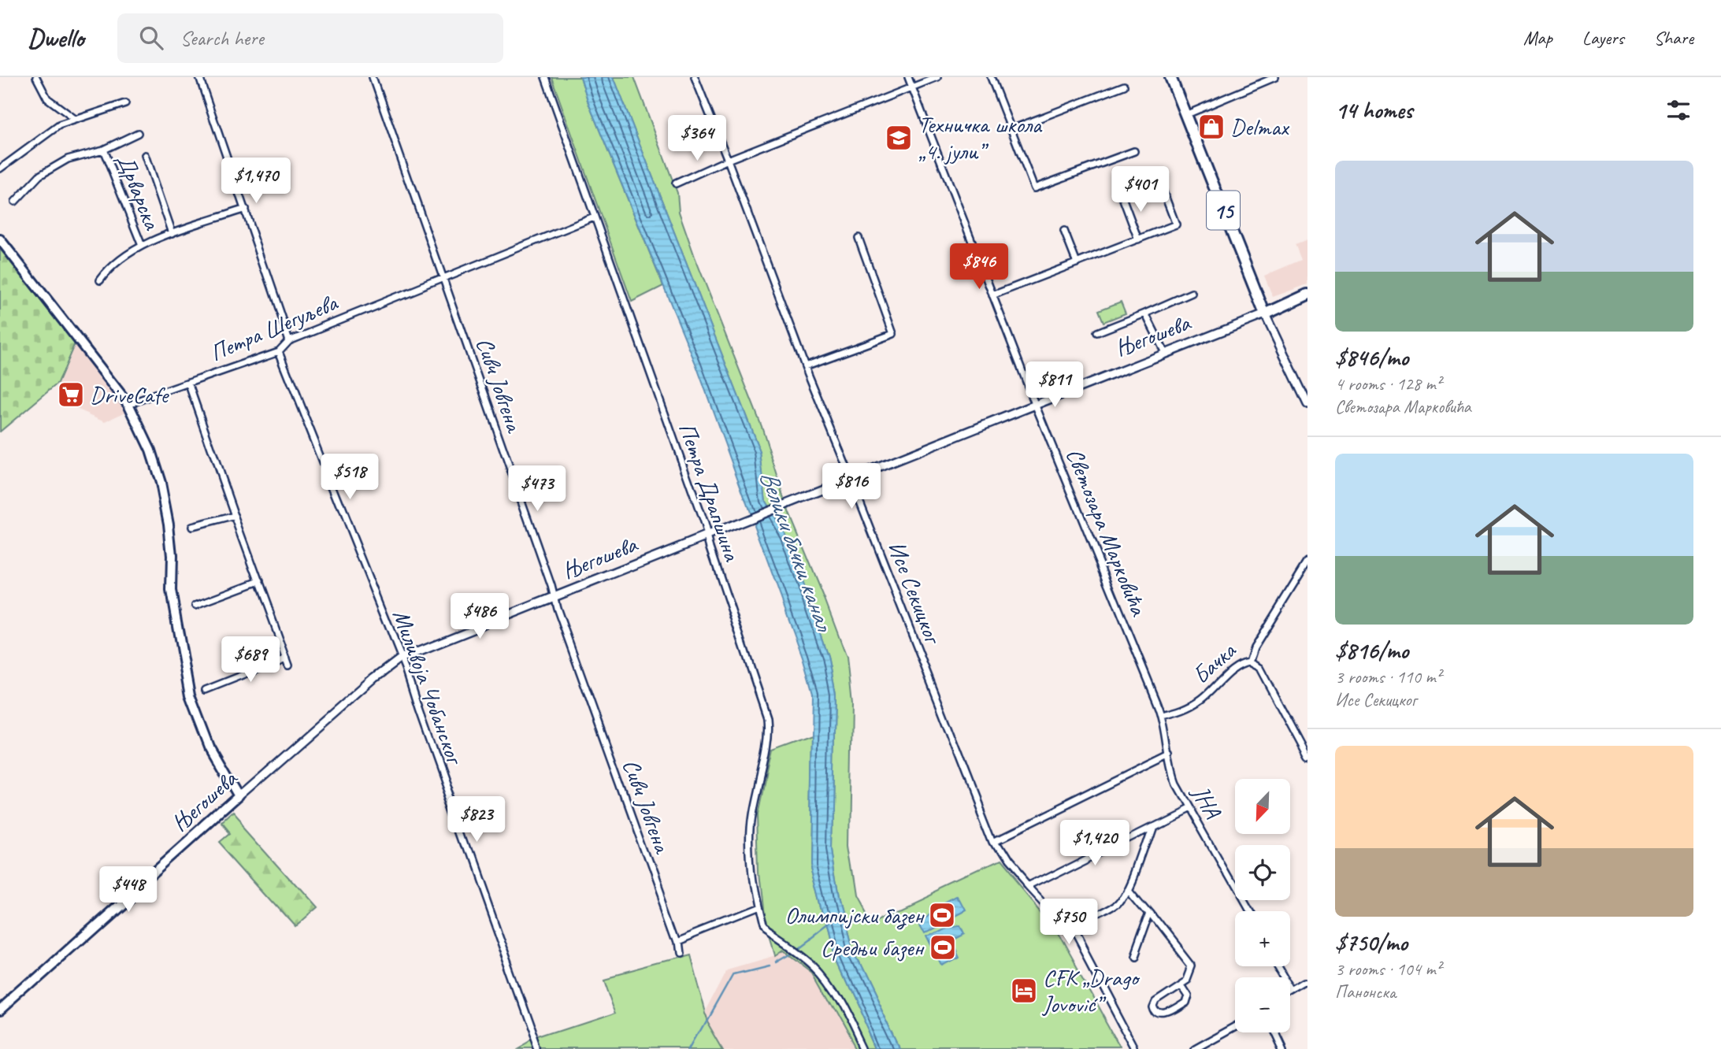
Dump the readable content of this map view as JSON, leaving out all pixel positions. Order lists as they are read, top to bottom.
{
  "streets": {
    "main road": ["15", "Његошева"],
    "street": [
      "Дрварска",
      "Петра Шегуљева",
      "Сивч Јовгена",
      "Петра Драпшина",
      "Светозара Марковића",
      "Исе Секицког",
      "Бачка",
      "Миливоја Чобанског",
      "ЈНА"
    ]
  },
  "crossings": [
    ["15", "Његошева"],
    ["Петра Шегуљева", "Сивч Јовгена"],
    ["Петра Шегуљева", "Петра Драпшина"],
    ["Петра Шегуљева", "Миливоја Чобанског"],
    ["Његошева", "Сивч Јовгена"],
    ["Његошева", "Петра Драпшина"],
    ["Његошева", "Светозара Марковића"],
    ["Његошева", "Исе Секицког"],
    ["Његошева", "Миливоја Чобанског"],
    ["Светозара Марковића", "Бачка"],
    ["Светозара Марковића", "ЈНА"]
  ],
  "water": ["Велики бачки канал"],
  "places": {
    "shop": ["Delmax"],
    "school or university": ["Техничка школа „4. јули”"],
    "supermarket": ["DriveCafe"],
    "sports": ["Олимпијски базен", "Средњи базен"],
    "hotel": ["CFK „Drago Jovović”"]
  },
  "north": "bottom left",
  "page": {
    "header": "Dwello",
    "search": "Search here",
    "nav": ["Map", "Layers", "Share"],
    "heading": "14 homes",
    "price": [
      "$364",
      "$1,470",
      "$401",
      "$846",
      "$811",
      "$518",
      "$816",
      "$473",
      "$486",
      "$689",
      "$823",
      "$1,420",
      "$448",
      "$750"
    ],
    "list": [
      {
        "name": "$846/mo",
        "note": "4 rooms · 128 m² · Светозара Марковића"
      },
      {
        "name": "$816/mo",
        "note": "3 rooms · 110 m² · Исе Секицког"
      },
      {
        "name": "$750/mo",
        "note": "3 rooms · 104 m² · Панонска"
      }
    ],
    "map_buttons": ["+", "−"]
  }
}
